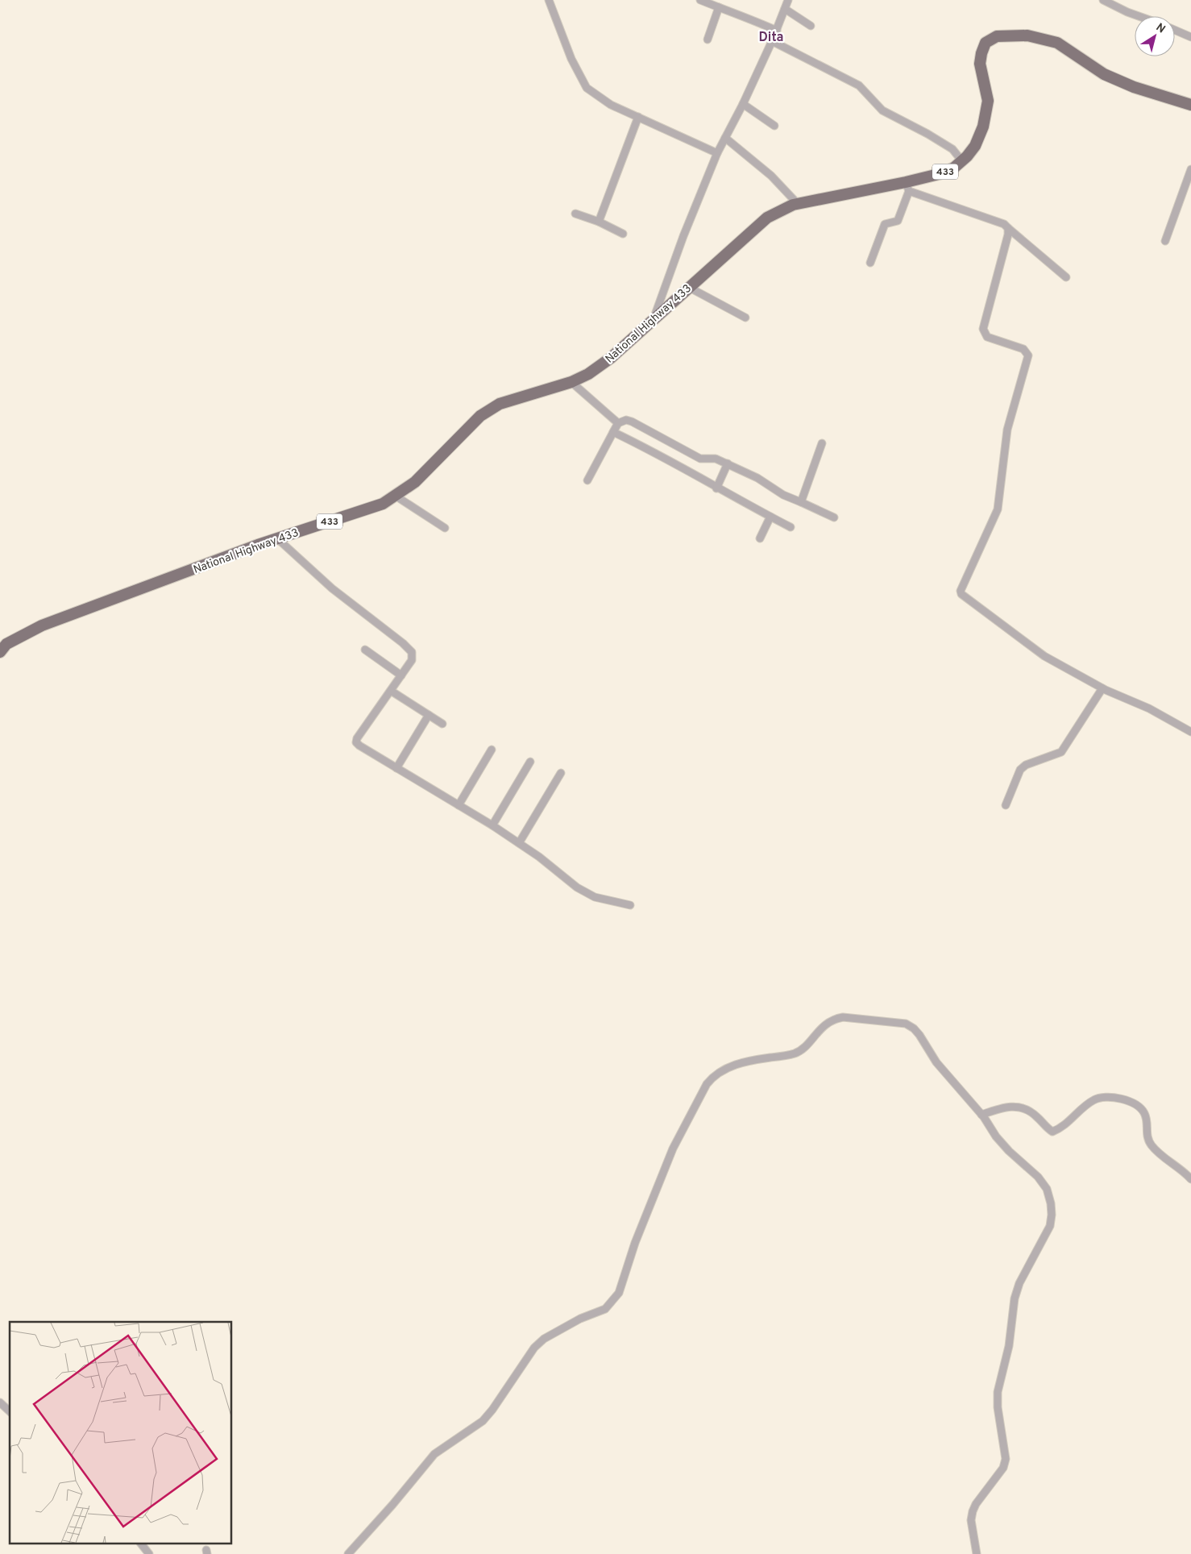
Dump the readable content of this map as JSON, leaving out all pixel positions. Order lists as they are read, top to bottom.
{
  "streets": {
    "main road": ["433", "National Highway 433"]
  },
  "districts": ["Dita"],
  "north": "top right"
}
